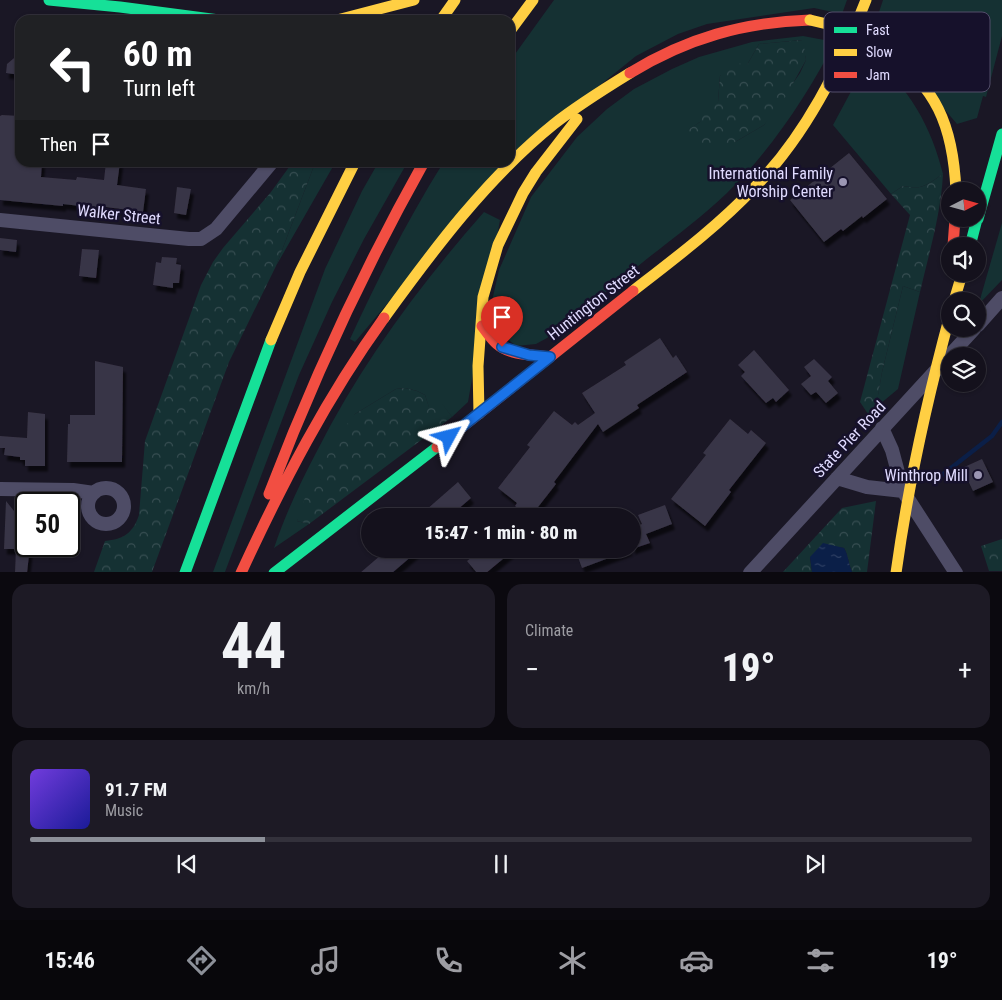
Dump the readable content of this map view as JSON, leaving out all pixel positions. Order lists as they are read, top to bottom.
{
  "streets": {
    "main road": ["Huntington Street"],
    "street": ["Walker Street", "State Pier Road"]
  },
  "places": ["International Family Worship Center", "Winthrop Mill"],
  "legend": ["Fast", "Slow", "Jam"],
  "north": "right",
  "page": {
    "turn": ["60 m", "Turn left"],
    "then": "Then",
    "limit": "50",
    "trip": "15:47 · 1 min · 80 m",
    "tile": [
      ["44", "km/h"],
      "Climate"
    ],
    "heat": ["−", "19°", "+"],
    "song": ["91.7 FM", "Music"],
    "tabs": ["15:46", "19°"]
  }
}
